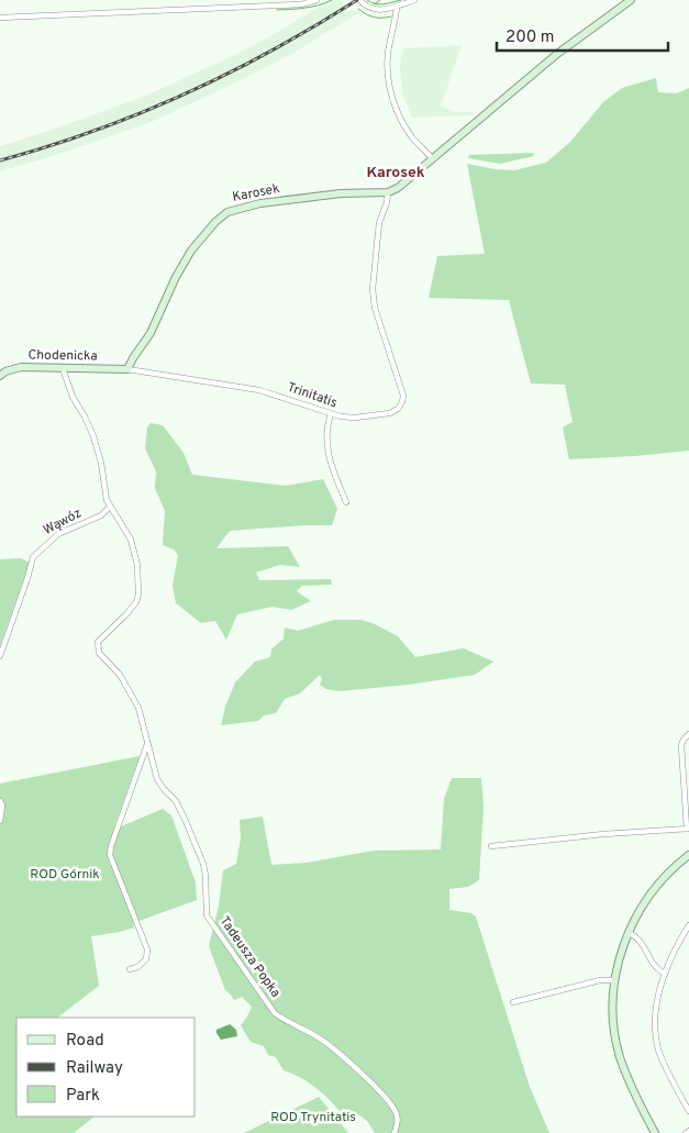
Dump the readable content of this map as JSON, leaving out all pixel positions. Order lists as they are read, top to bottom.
{
  "streets": {
    "street": [
      "Karosek",
      "Chodenicka",
      "Trinitatis",
      "Wąwóz",
      "Tadeusza Popka"
    ]
  },
  "crossings": [
    ["Karosek", "Chodenicka"],
    ["Karosek", "Trinitatis"],
    ["Chodenicka", "Trinitatis"],
    ["Chodenicka", "Tadeusza Popka"],
    ["Wąwóz", "Tadeusza Popka"]
  ],
  "districts": ["Karosek"],
  "parks": ["ROD Górnik", "ROD Trynitatis"],
  "legend": ["Road", "Railway", "Park"],
  "scale_bar": "200 m"
}
